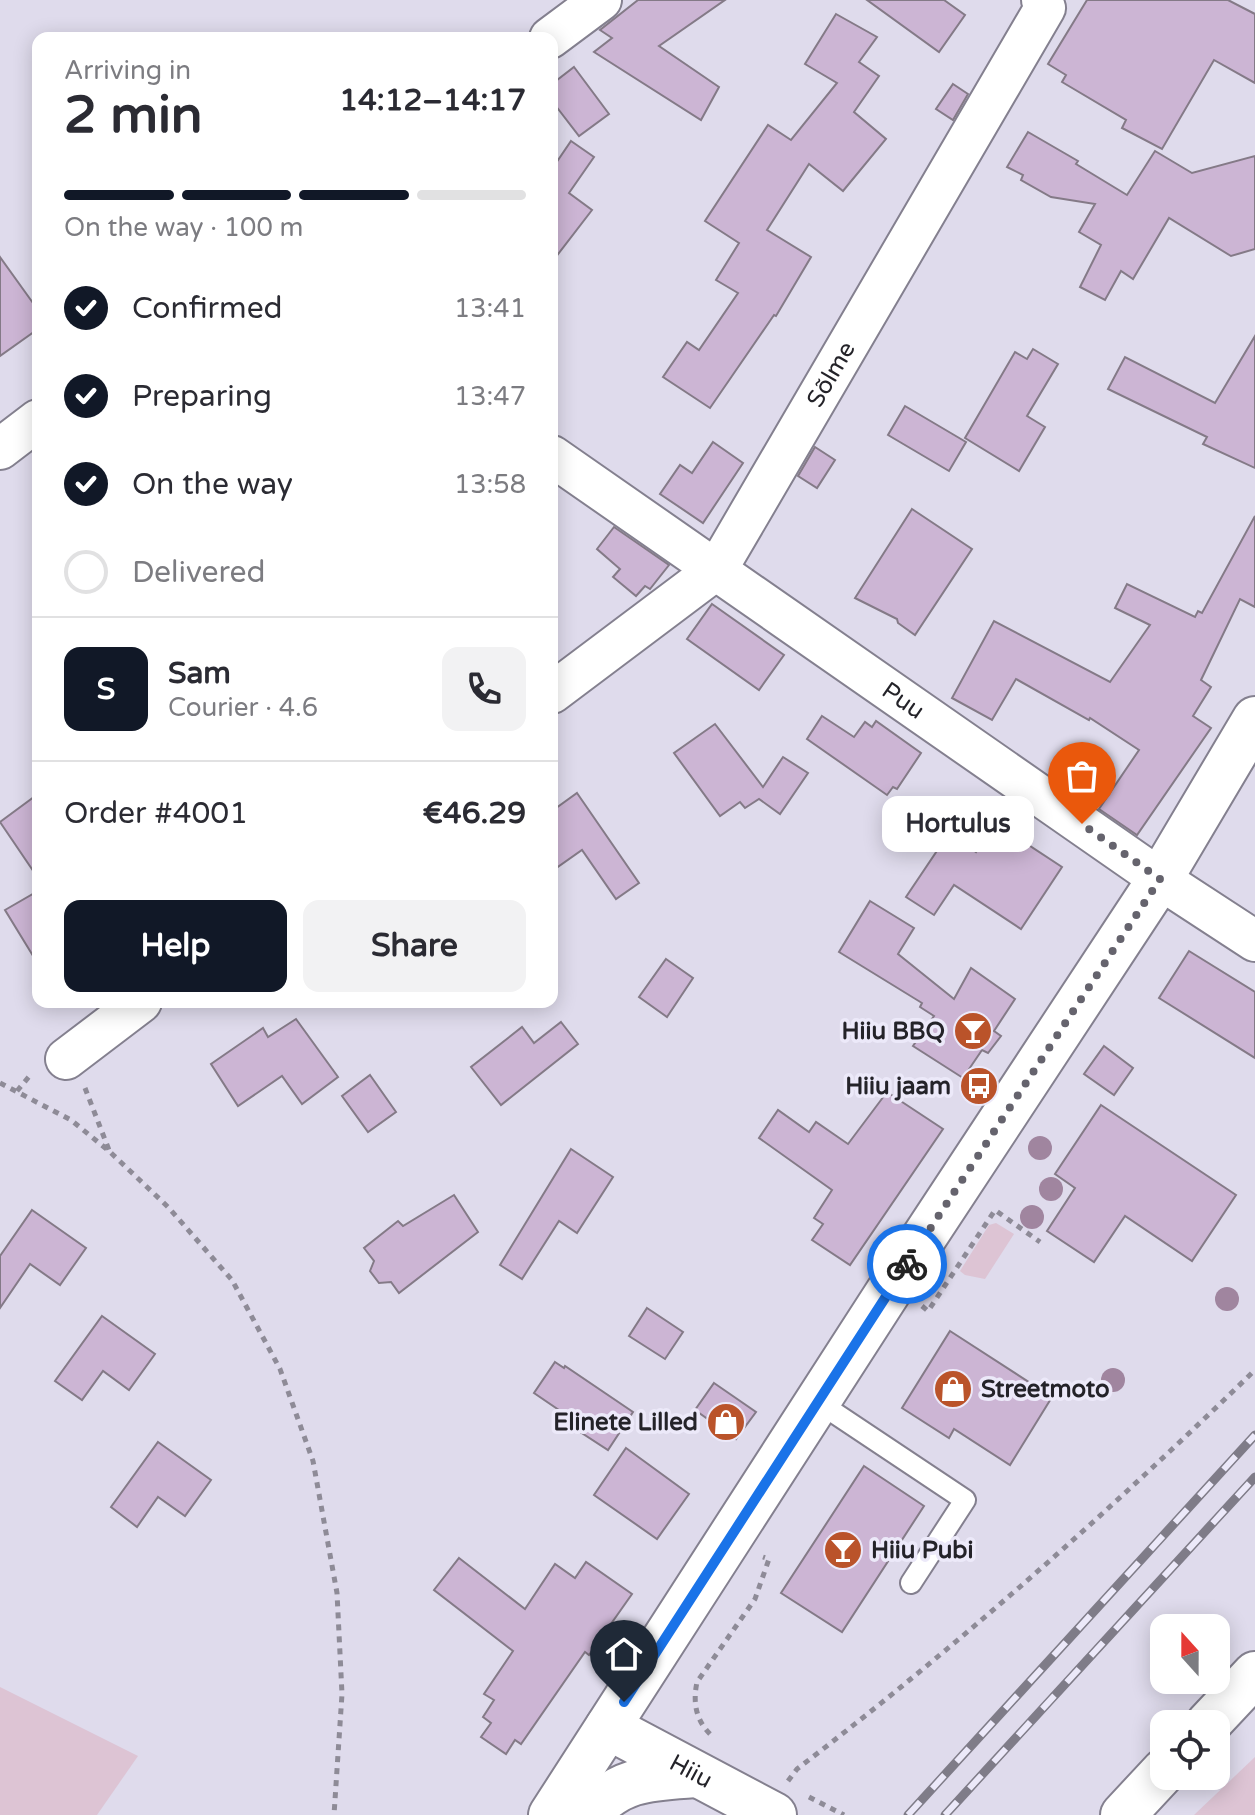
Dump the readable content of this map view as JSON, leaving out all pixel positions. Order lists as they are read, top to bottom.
{
  "streets": {
    "main road": ["Hiiu"],
    "street": ["Sõlme", "Puu"]
  },
  "crossings": [
    ["Sõlme", "Puu"]
  ],
  "places": {
    "other": ["Hortulus"],
    "bar": ["Hiiu BBQ", "Hiiu Pubi"],
    "bus stop": ["Hiiu jaam"],
    "shop": ["Streetmoto", "Elinete Lilled"]
  },
  "north": "top",
  "page": {
    "heading": ["2 min", "Arriving in", "14:12–14:17"],
    "panel": [
      "Sam",
      "Courier · 4.6",
      "Order #4001",
      "€46.29"
    ],
    "bar": "On the way · 100 m",
    "list": [
      ["Confirmed", "13:41"],
      ["Preparing", "13:47"],
      ["On the way", "13:58"],
      "Delivered"
    ],
    "round": "S",
    "bubble": "Hortulus",
    "buttons": ["Help", "Share"]
  }
}
